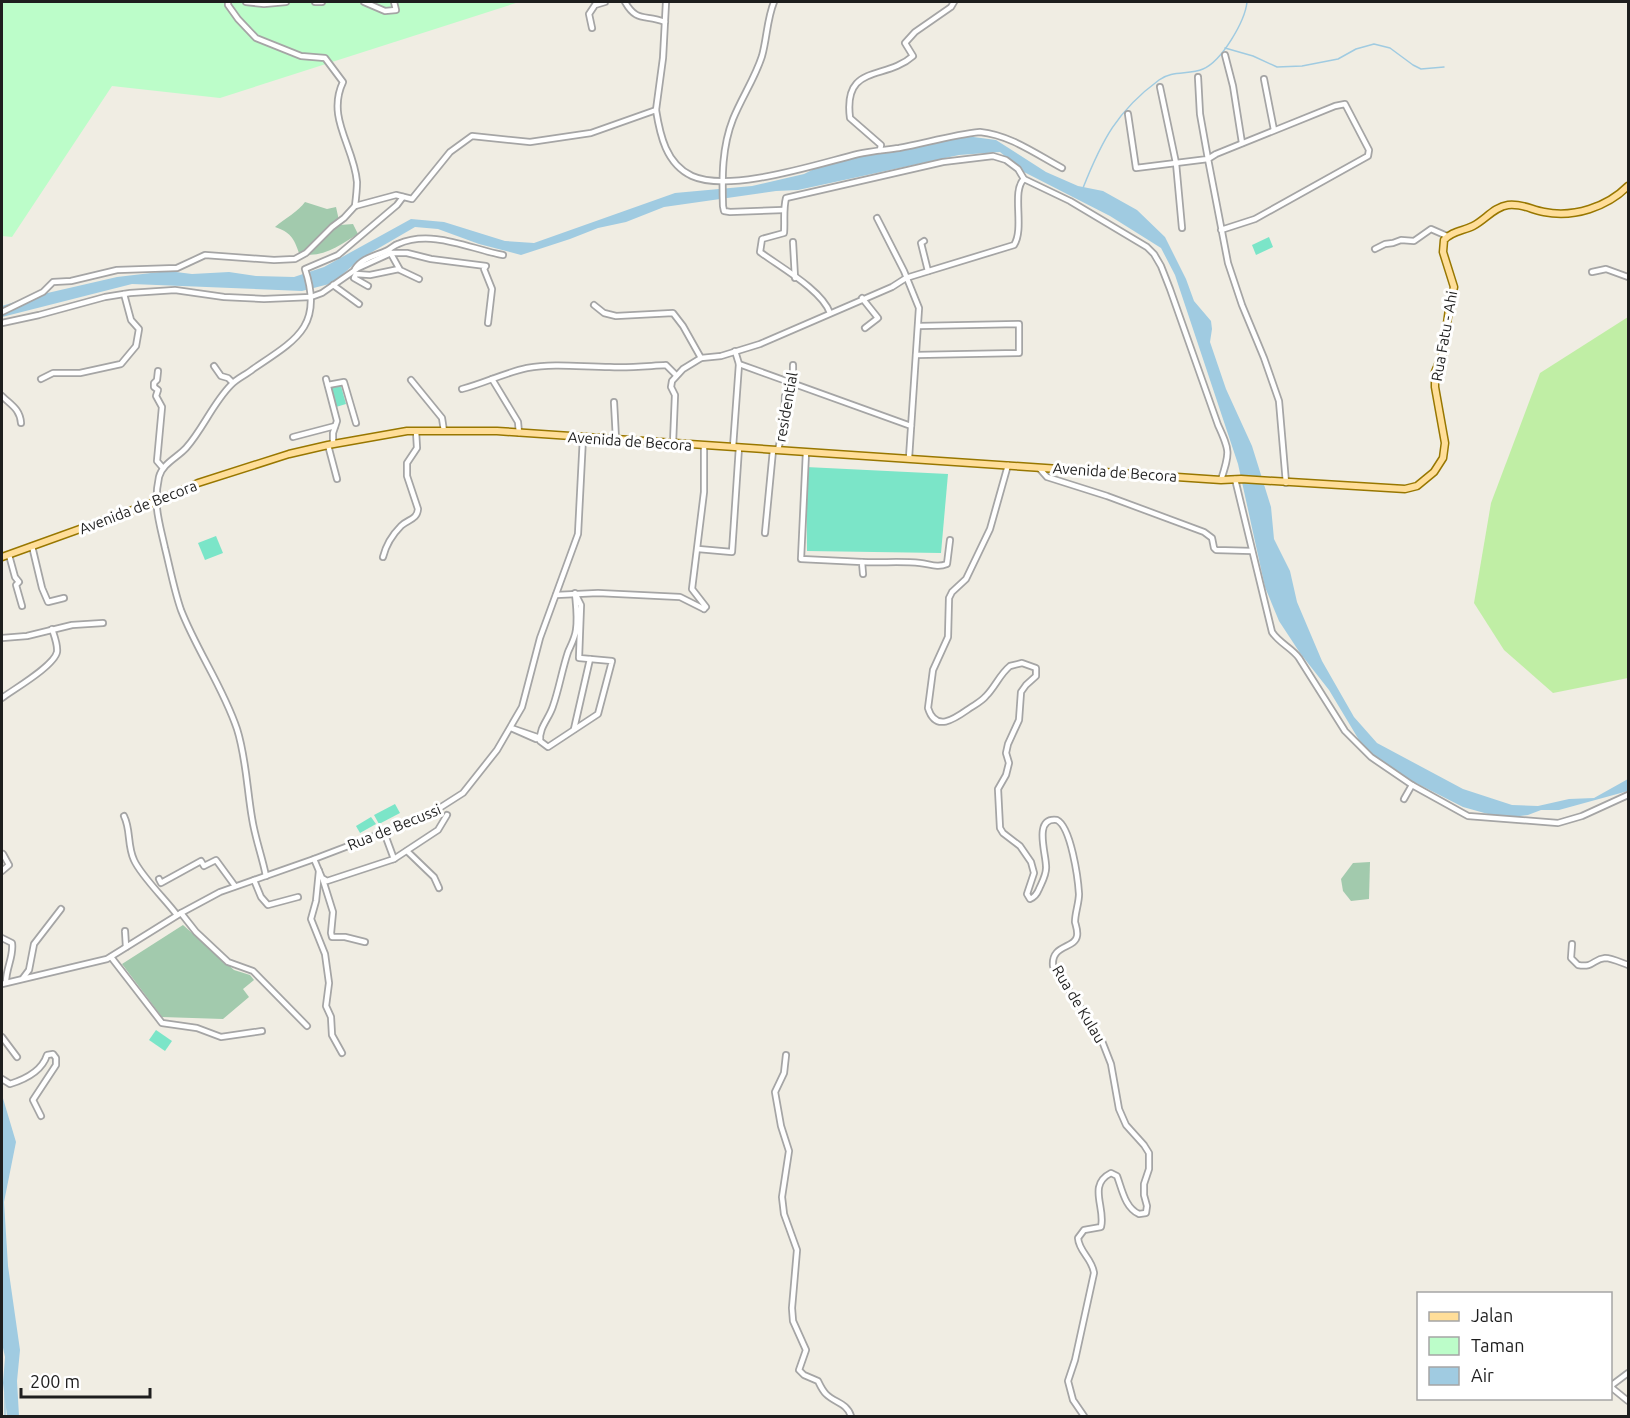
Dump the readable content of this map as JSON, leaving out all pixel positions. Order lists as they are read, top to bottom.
{
  "streets": {
    "main road": ["Rua Fatu - Ahi", "Avenida de Becora"],
    "street": ["residential", "Rua de Becussi", "Rua de Kulau"]
  },
  "crossings": [
    ["Rua Fatu - Ahi", "Avenida de Becora"],
    ["residential", "Avenida de Becora"],
    ["Avenida de Becora", "Rua de Becussi"],
    ["Avenida de Becora", "Rua de Kulau"]
  ],
  "legend": ["Jalan", "Taman", "Air"],
  "scale_bar": "200 m"
}
